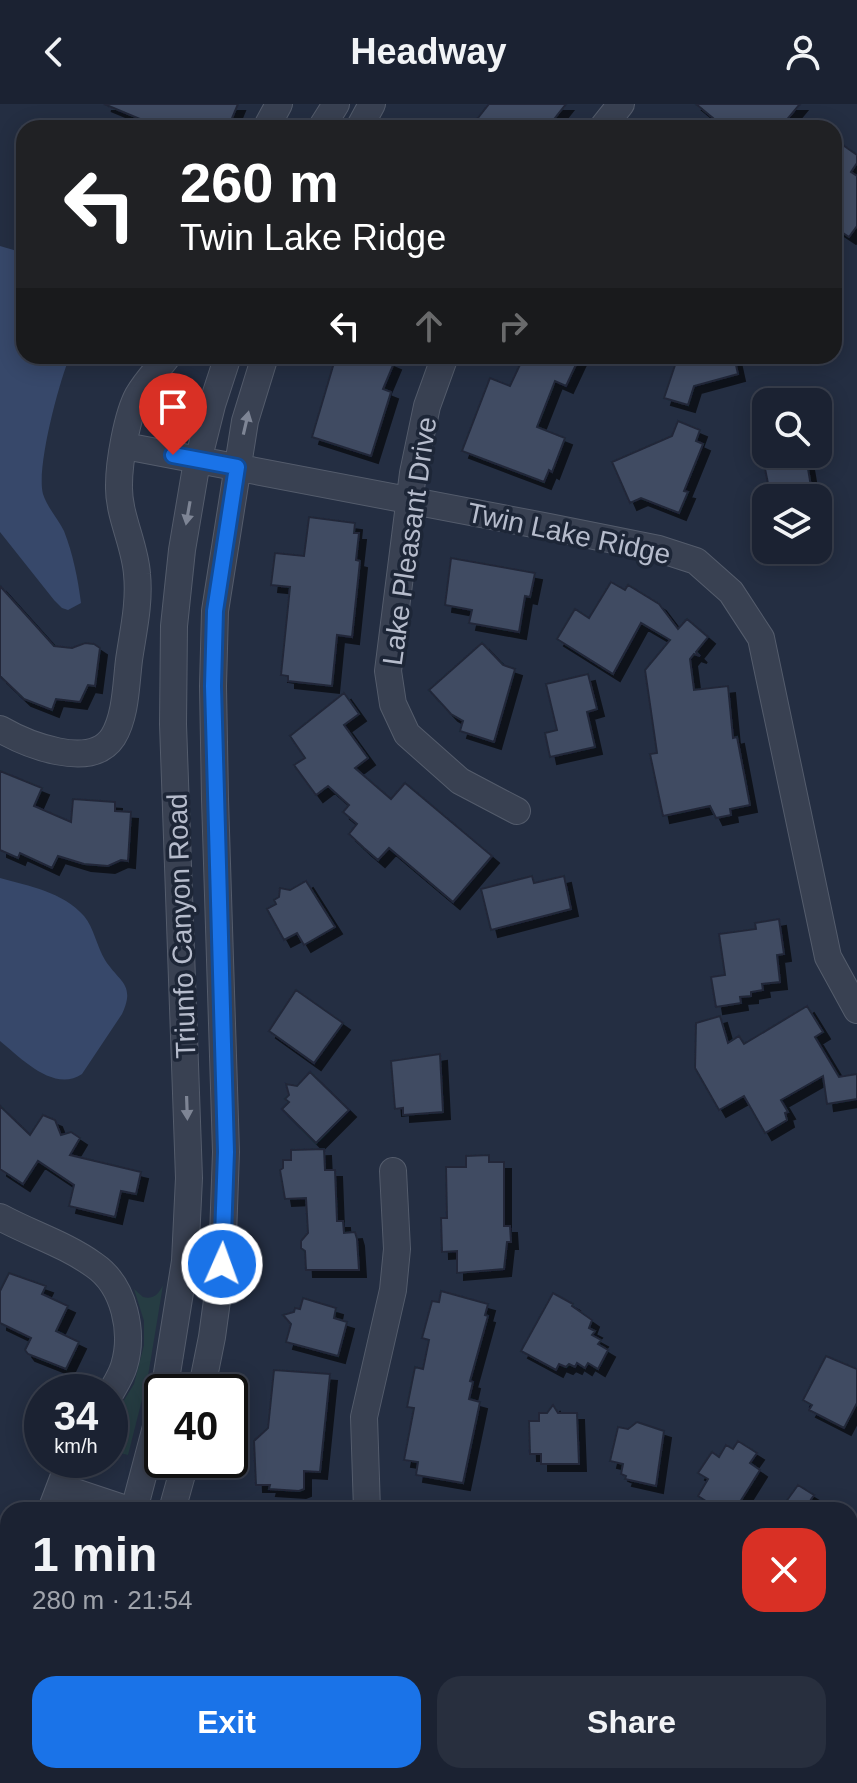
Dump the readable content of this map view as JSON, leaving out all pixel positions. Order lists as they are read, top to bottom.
{
  "streets": {
    "street": ["Twin Lake Ridge", "Lake Pleasant Drive", "Triunfo Canyon Road"]
  },
  "crossings": [
    ["Twin Lake Ridge", "Lake Pleasant Drive"],
    ["Twin Lake Ridge", "Triunfo Canyon Road"]
  ],
  "page": {
    "header": "Headway",
    "turn": ["260 m", "Twin Lake Ridge"],
    "speed": "34 km/h",
    "limit": "40",
    "heading": ["1 min", "280 m · 21:54"],
    "buttons": ["Exit", "Share"]
  }
}
